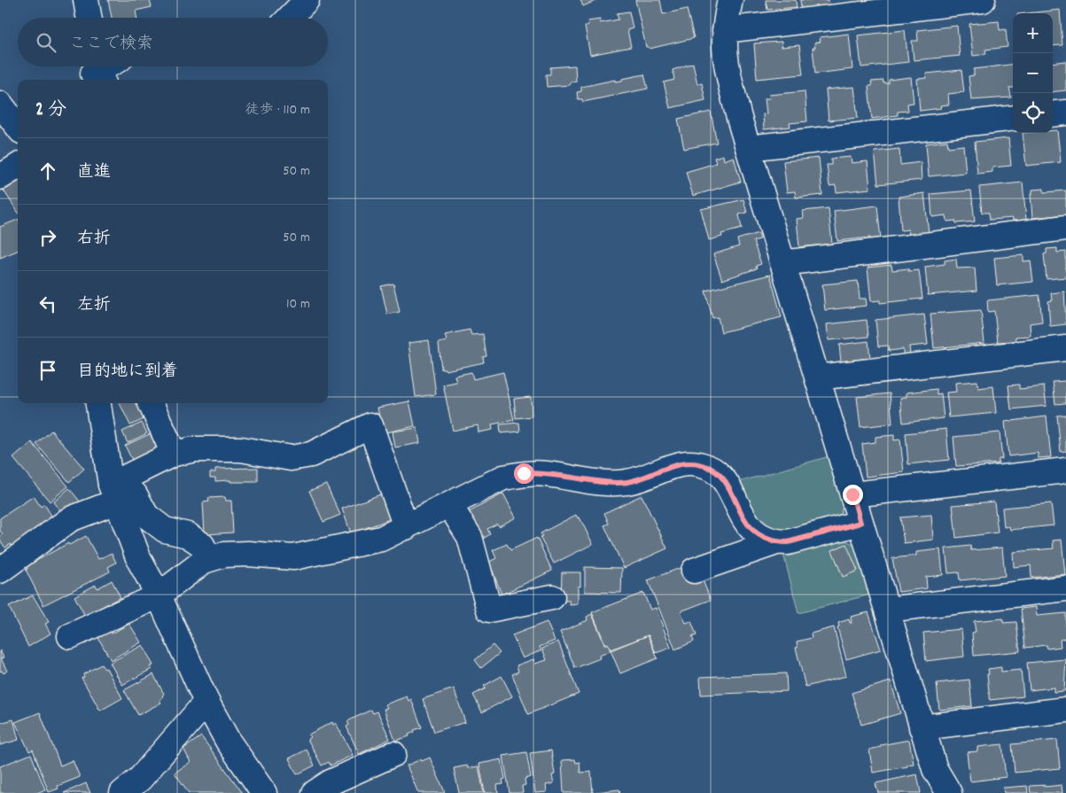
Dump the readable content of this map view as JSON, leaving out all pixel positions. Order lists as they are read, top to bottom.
{
  "page": {
    "map_buttons": ["+", "−"],
    "search": "ここで検索",
    "heading": ["2 分", "徒歩 · 110 m"],
    "list": [
      ["直進", "50 m"],
      ["右折", "50 m"],
      ["左折", "10 m"],
      "目的地に到着"
    ]
  }
}
